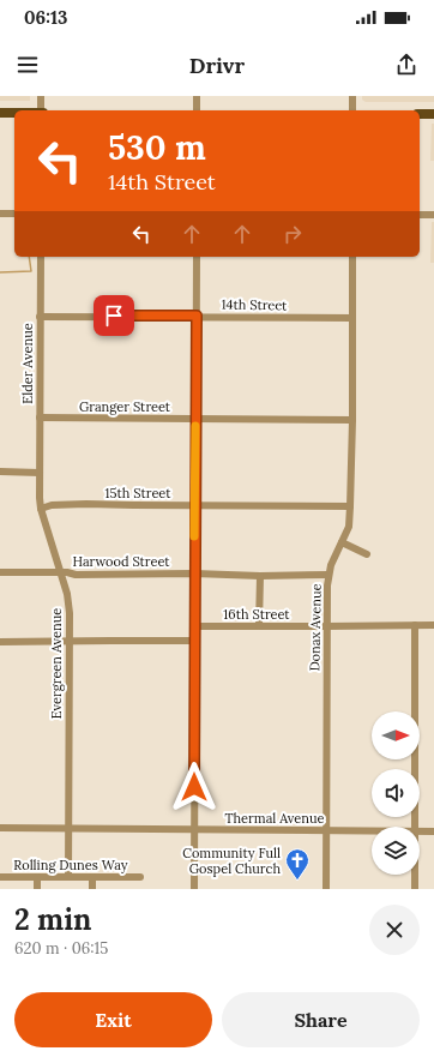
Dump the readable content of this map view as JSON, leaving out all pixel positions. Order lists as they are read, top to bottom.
{
  "streets": {
    "street": [
      "14th Street",
      "Elder Avenue",
      "Granger Street",
      "15th Street",
      "Harwood Street",
      "16th Street",
      "Donax Avenue",
      "Evergreen Avenue",
      "Thermal Avenue",
      "Rolling Dunes Way"
    ]
  },
  "crossings": [
    ["14th Street", "Elder Avenue"],
    ["14th Street", "Donax Avenue"],
    ["Elder Avenue", "Granger Street"],
    ["Elder Avenue", "Evergreen Avenue"],
    ["Granger Street", "Donax Avenue"],
    ["15th Street", "Donax Avenue"],
    ["15th Street", "Evergreen Avenue"],
    ["Harwood Street", "Donax Avenue"],
    ["Harwood Street", "Evergreen Avenue"],
    ["16th Street", "Donax Avenue"],
    ["Donax Avenue", "Thermal Avenue"],
    ["Evergreen Avenue", "Thermal Avenue"],
    ["Evergreen Avenue", "Rolling Dunes Way"]
  ],
  "places": {
    "church": ["Community Full Gospel Church"]
  },
  "north": "right",
  "page": {
    "status": "06:13",
    "header": "Drivr",
    "turn": ["530 m", "14th Street"],
    "heading": ["2 min", "620 m · 06:15"],
    "buttons": ["Exit", "Share"]
  }
}
